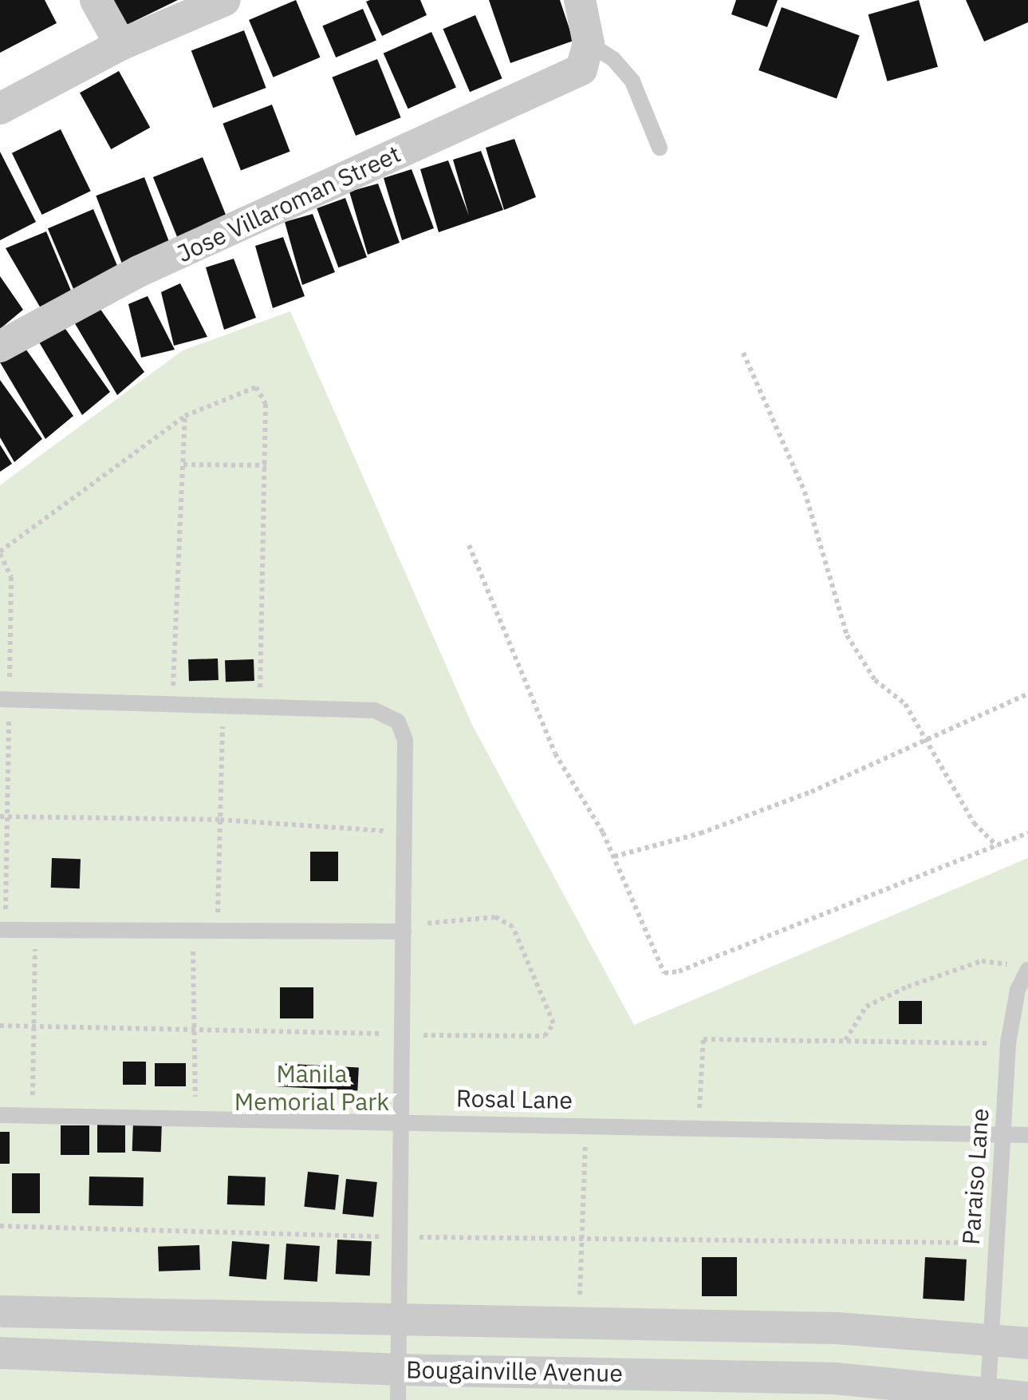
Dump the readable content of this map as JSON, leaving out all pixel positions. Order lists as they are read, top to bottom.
{
  "streets": {
    "street": ["Jose Villaroman Street", "Bougainville Avenue"],
    "lane": ["Rosal Lane", "Paraiso Lane"]
  },
  "crossings": [
    ["Rosal Lane", "Paraiso Lane"],
    ["Paraiso Lane", "Bougainville Avenue"]
  ],
  "parks": ["Manila Memorial Park"]
}
